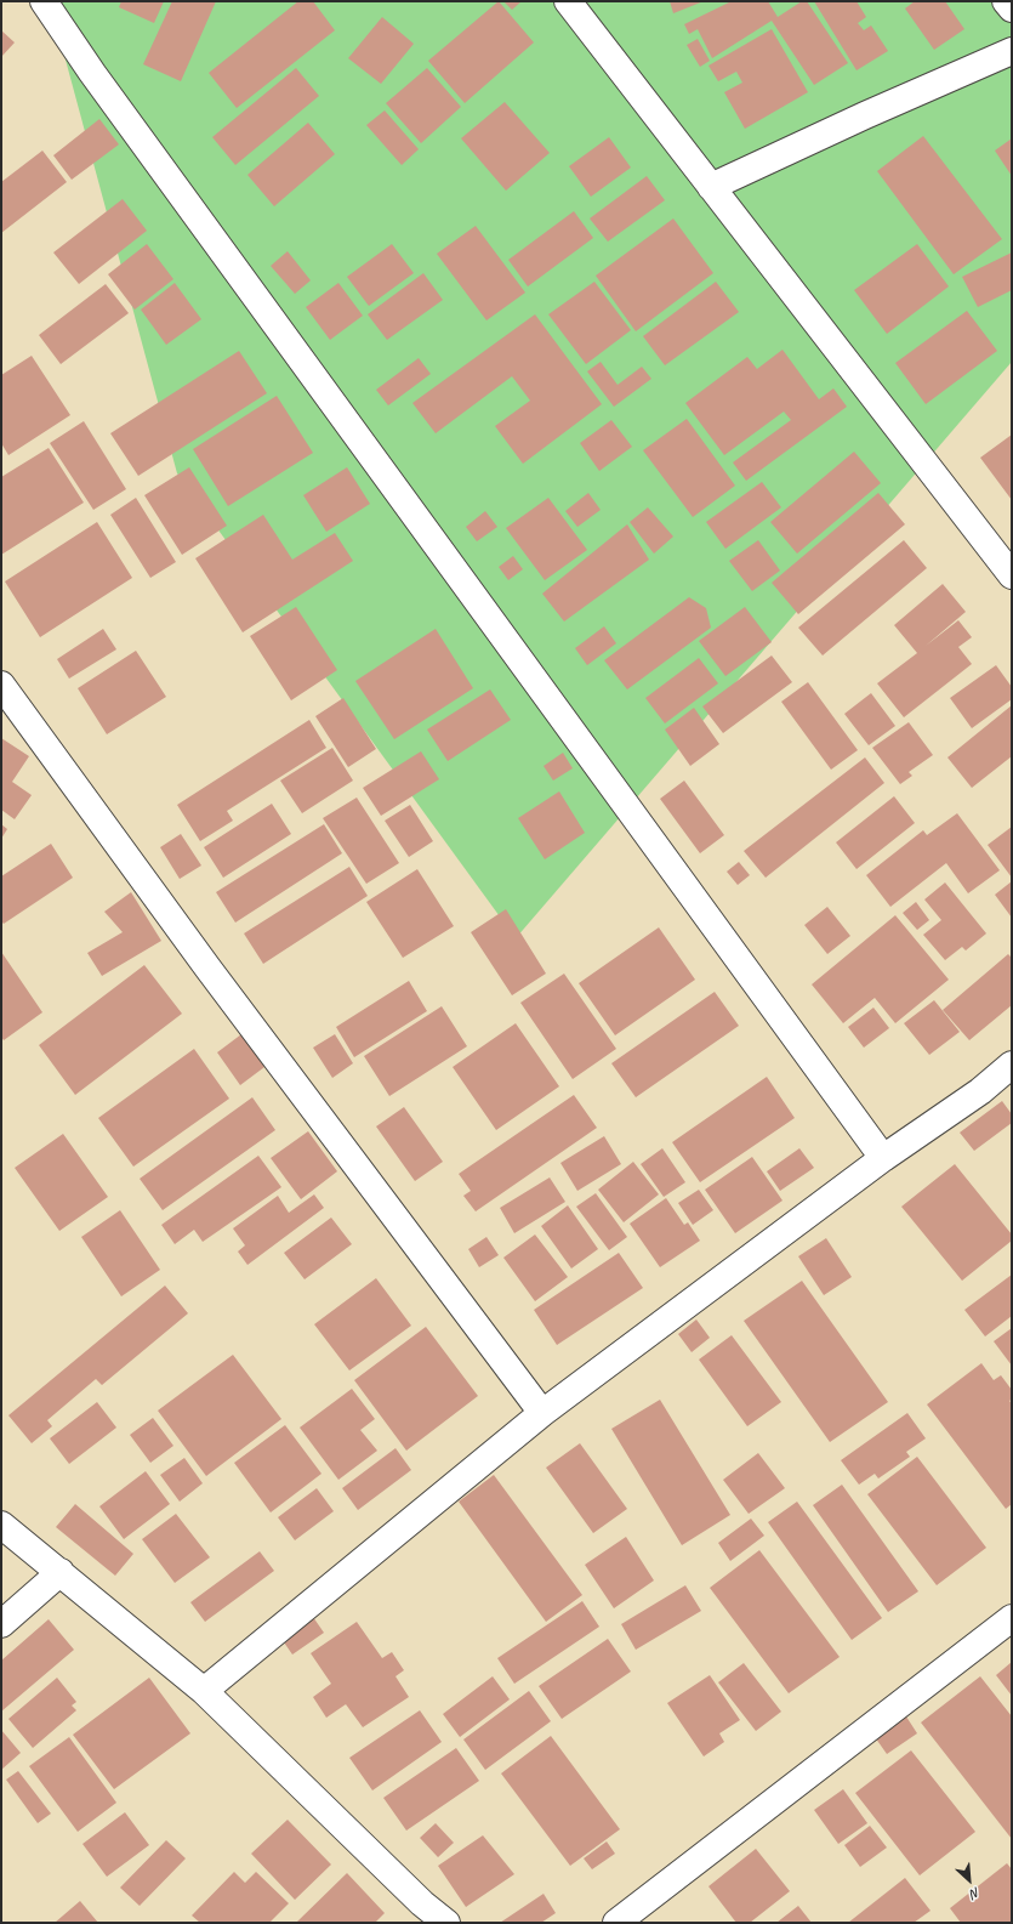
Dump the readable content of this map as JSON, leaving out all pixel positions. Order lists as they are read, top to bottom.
{
  "north": "bottom right"
}
